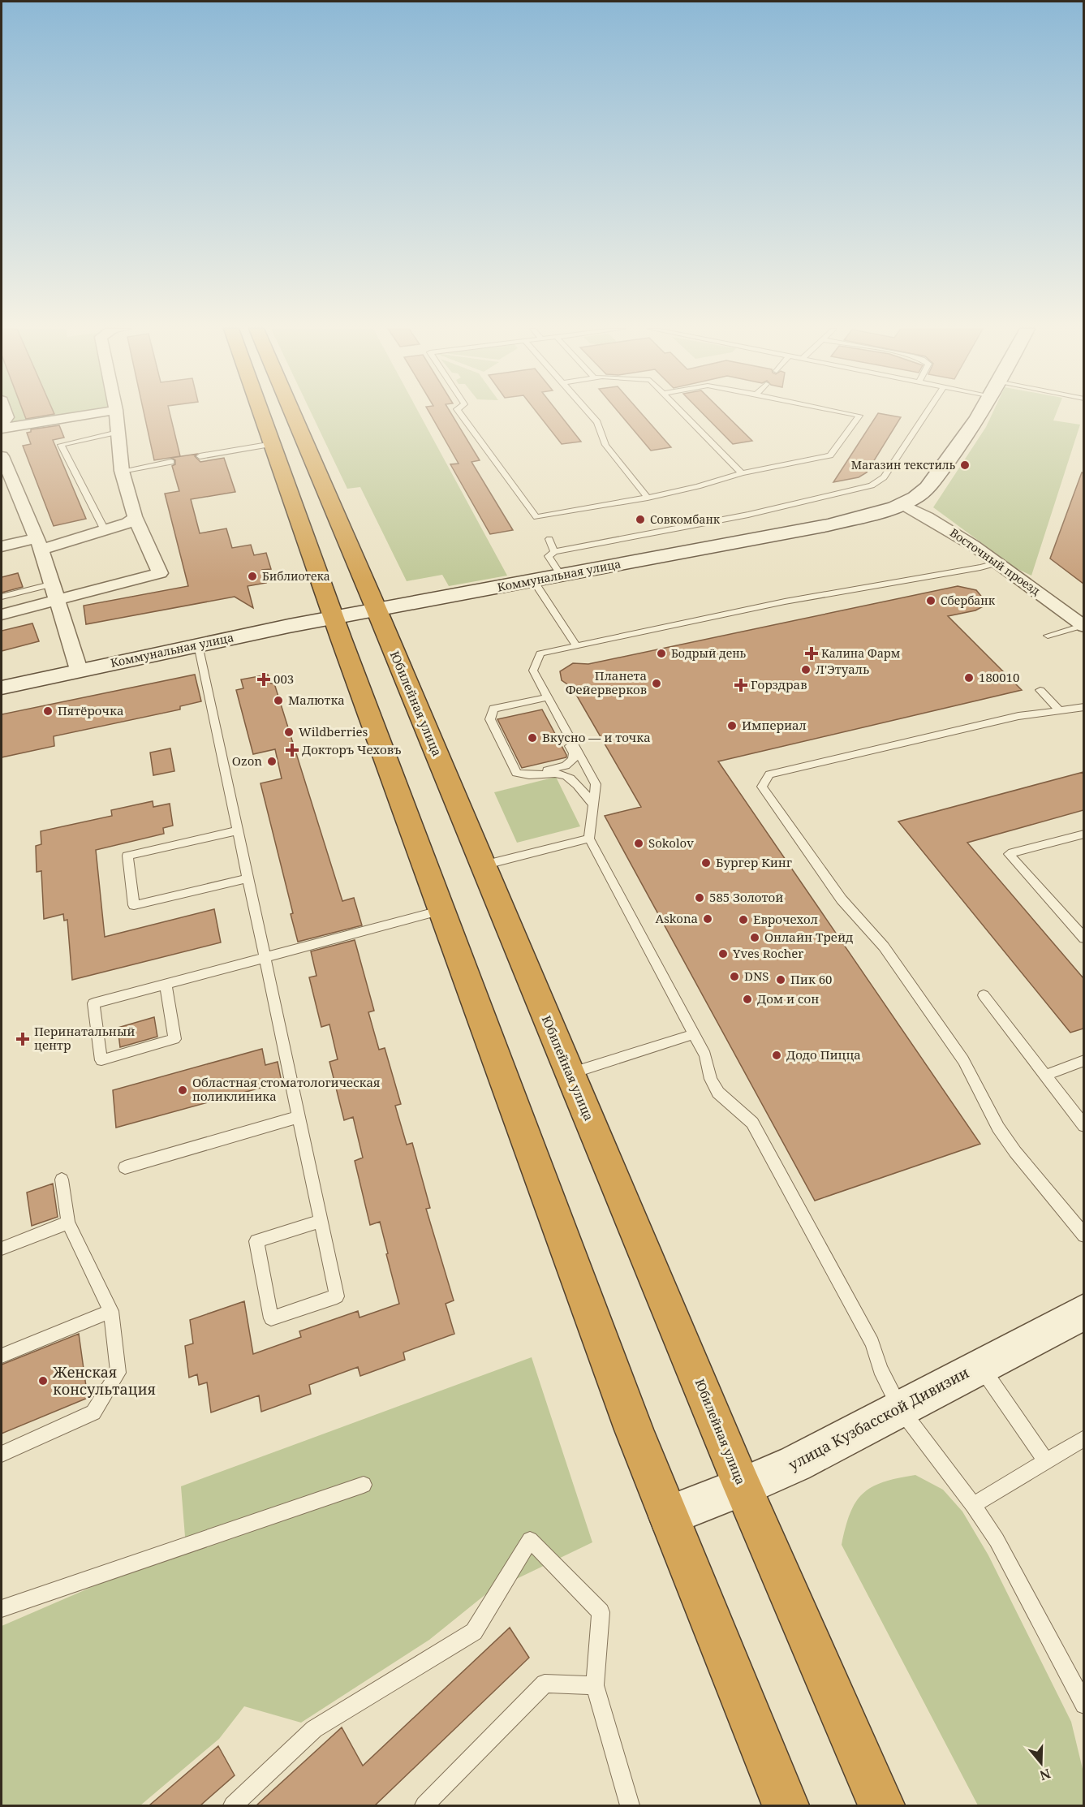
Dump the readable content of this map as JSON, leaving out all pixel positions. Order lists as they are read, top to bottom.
{
  "streets": {
    "highway": ["Юбилейная улица"],
    "main road": ["Коммунальная улица", "улица Кузбасской Дивизии"],
    "street": ["Восточный проезд"]
  },
  "crossings": [
    ["Восточный проезд", "Коммунальная улица"],
    ["Коммунальная улица", "Юбилейная улица"],
    ["Юбилейная улица", "улица Кузбасской Дивизии"]
  ],
  "places": {
    "other": [
      "Магазин текстиль",
      "Совкомбанк",
      "Библиотека",
      "Сбербанк",
      "Бодрый день",
      "Л'Этуаль",
      "180010",
      "Планета Фейерверков",
      "Малютка",
      "Пятёрочка",
      "Империал",
      "Wildberries",
      "Вкусно — и точка",
      "Ozon",
      "Sokolov",
      "Бургер Кинг",
      "585 Золотой",
      "Askona",
      "Еврочехол",
      "Онлайн Трейд",
      "Yves Rocher",
      "DNS",
      "Пик 60",
      "Дом и сон",
      "Додо Пицца",
      "Областная стоматологическая поликлиника",
      "Женская консультация"
    ],
    "health": [
      "Калина Фарм",
      "003",
      "Горздрав",
      "Докторъ Чеховъ",
      "Перинатальный центр"
    ]
  },
  "north": "bottom"
}
